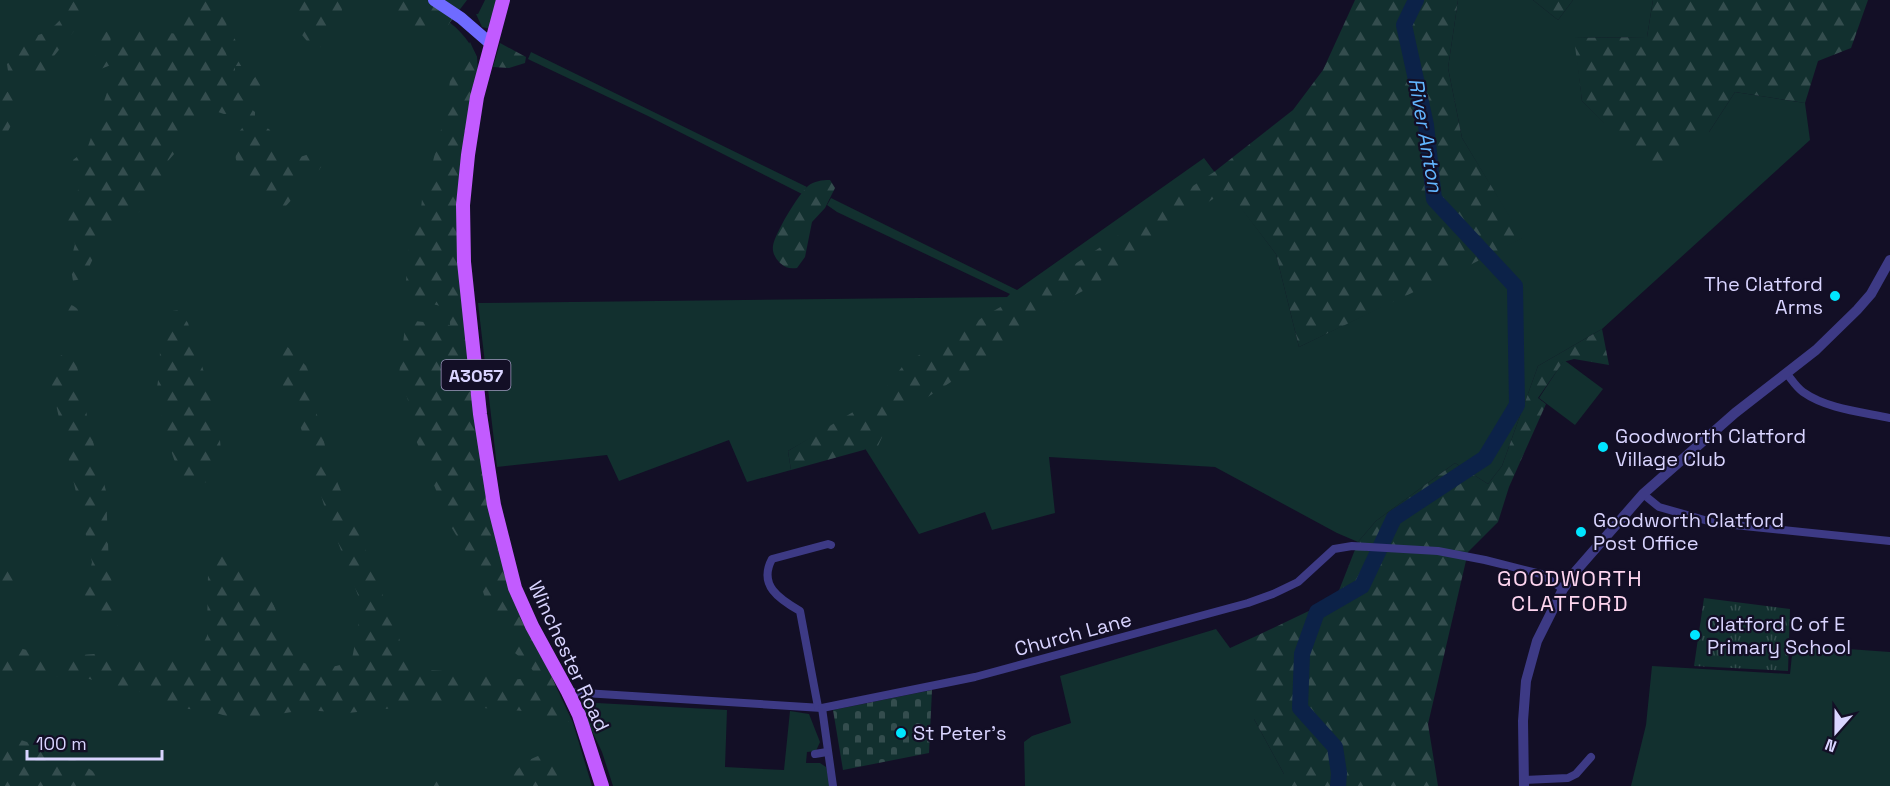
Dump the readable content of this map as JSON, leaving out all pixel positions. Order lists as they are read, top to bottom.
{
  "streets": {
    "main road": ["A3057", "Winchester Road"],
    "street": ["Church Lane"]
  },
  "crossings": [
    ["A3057", "Winchester Road"],
    ["Church Lane", "Winchester Road"]
  ],
  "districts": ["GOODWORTH CLATFORD"],
  "water": ["River Anton"],
  "places": [
    "The Clatford Arms",
    "Goodworth Clatford Village Club",
    "Goodworth Clatford Post Office",
    "Clatford C of E Primary School",
    "St Peter's"
  ],
  "scale_bar": "100 m",
  "north": "bottom"
}
